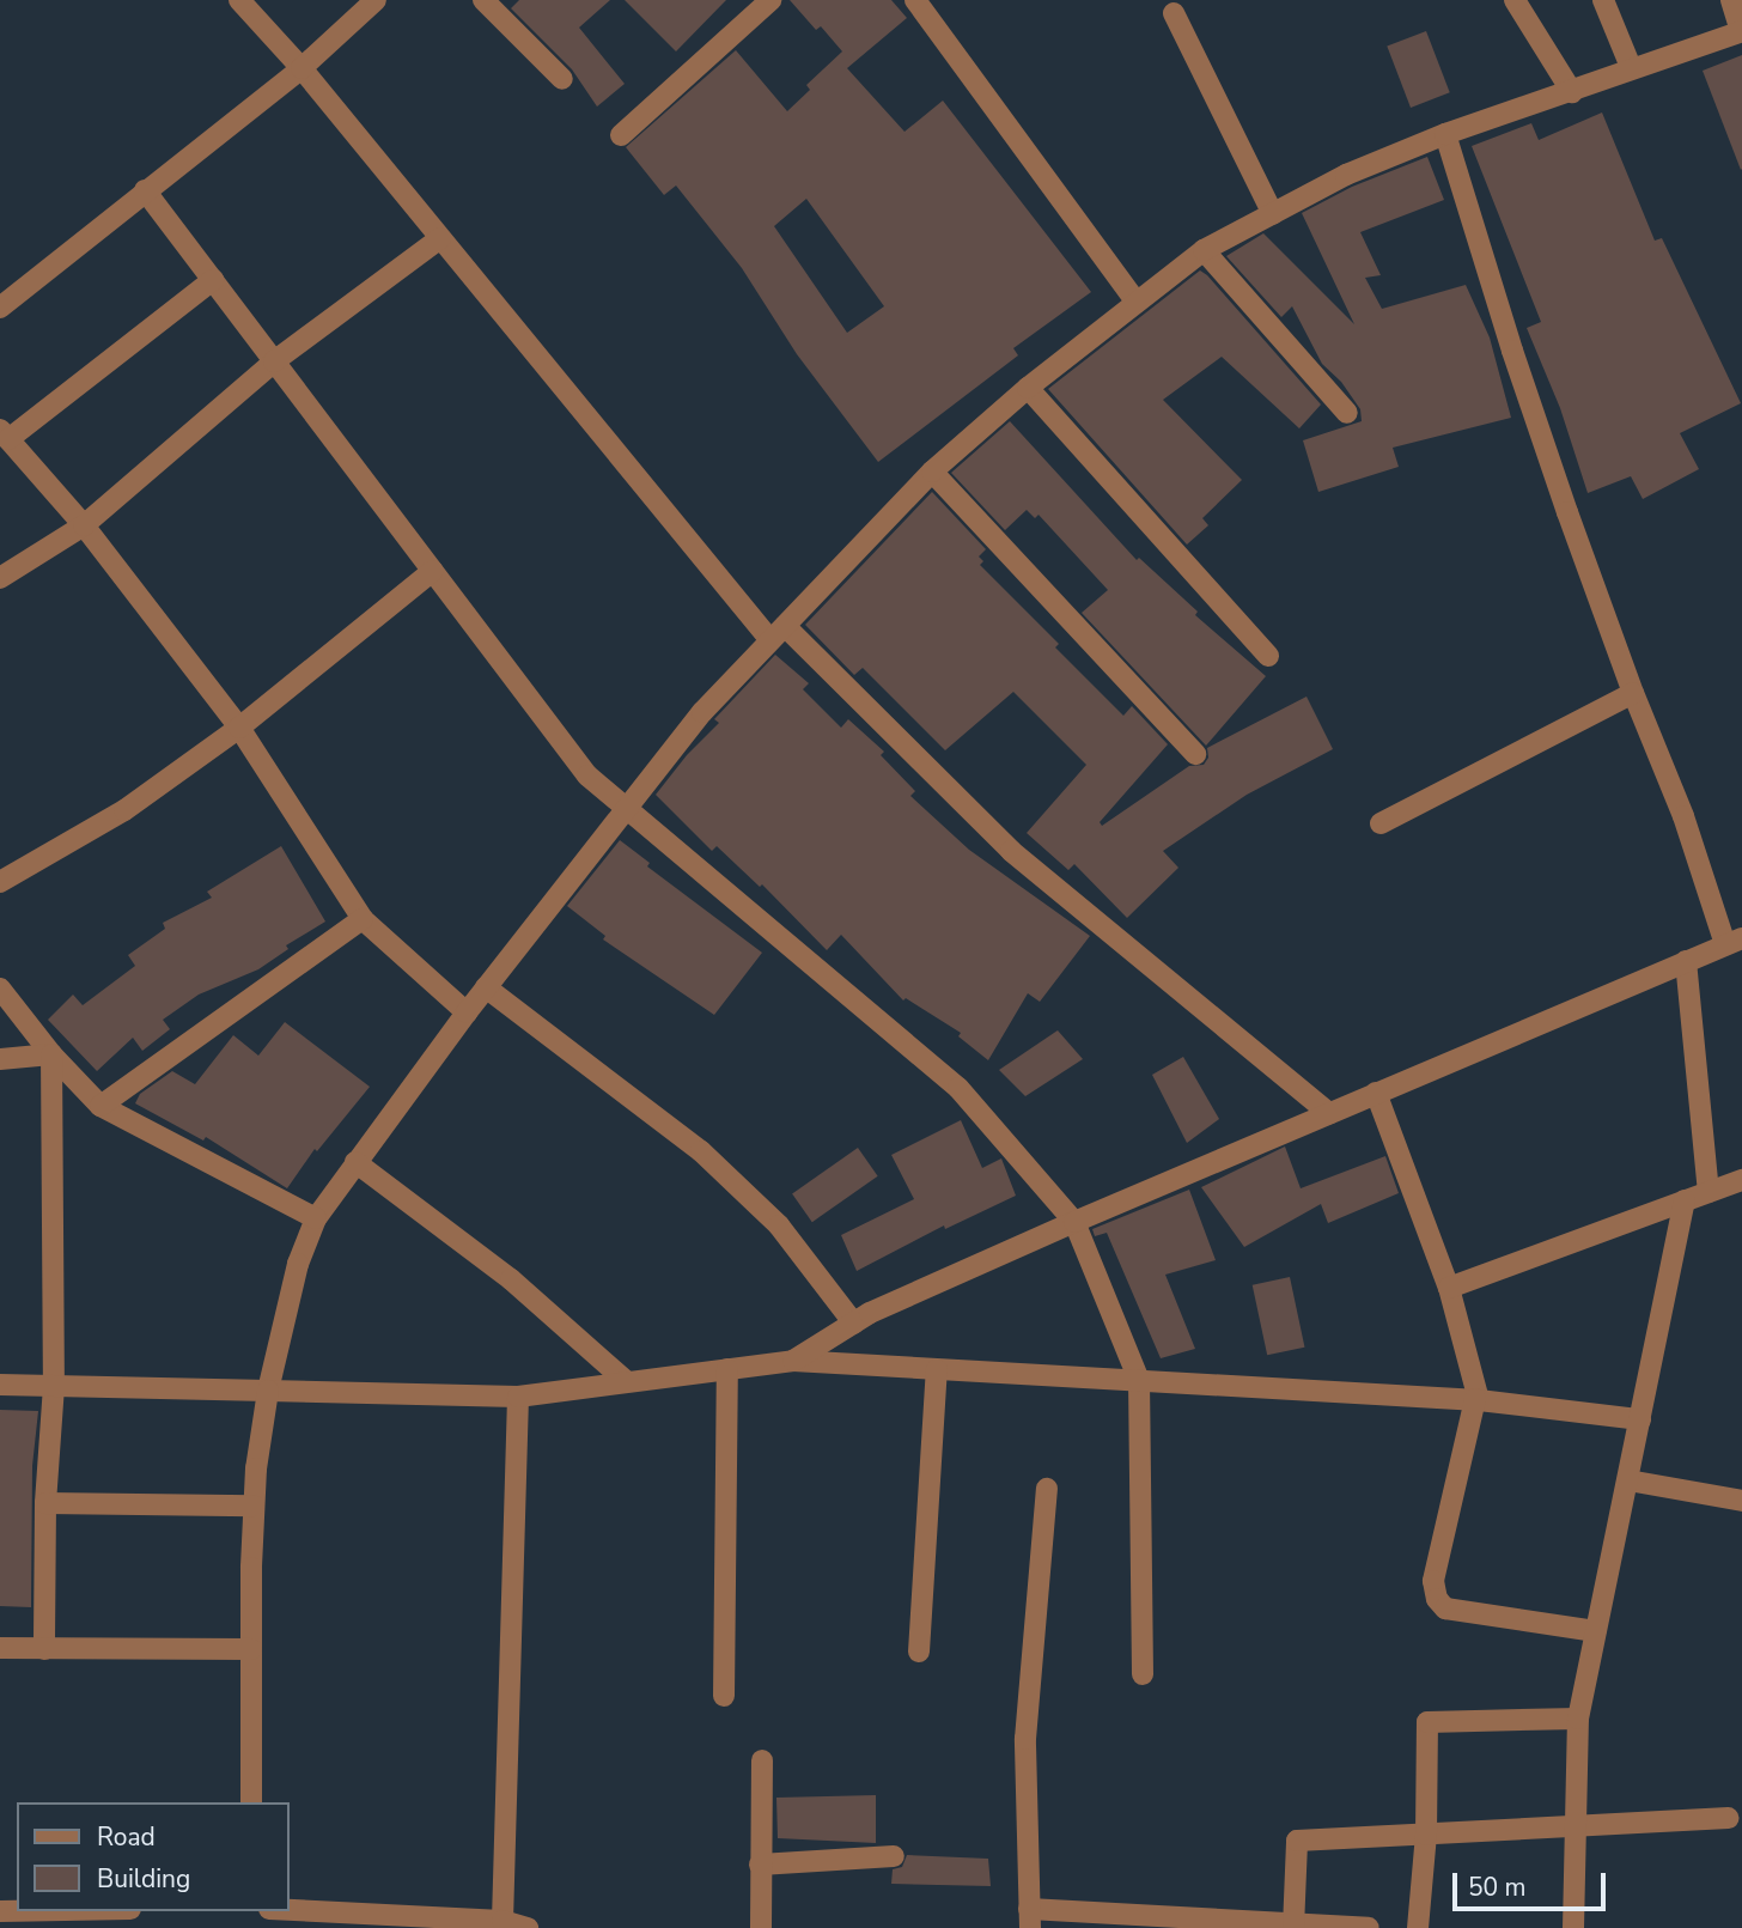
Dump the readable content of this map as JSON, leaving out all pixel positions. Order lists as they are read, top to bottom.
{
  "legend": ["Road", "Building"],
  "scale_bar": "50 m"
}
